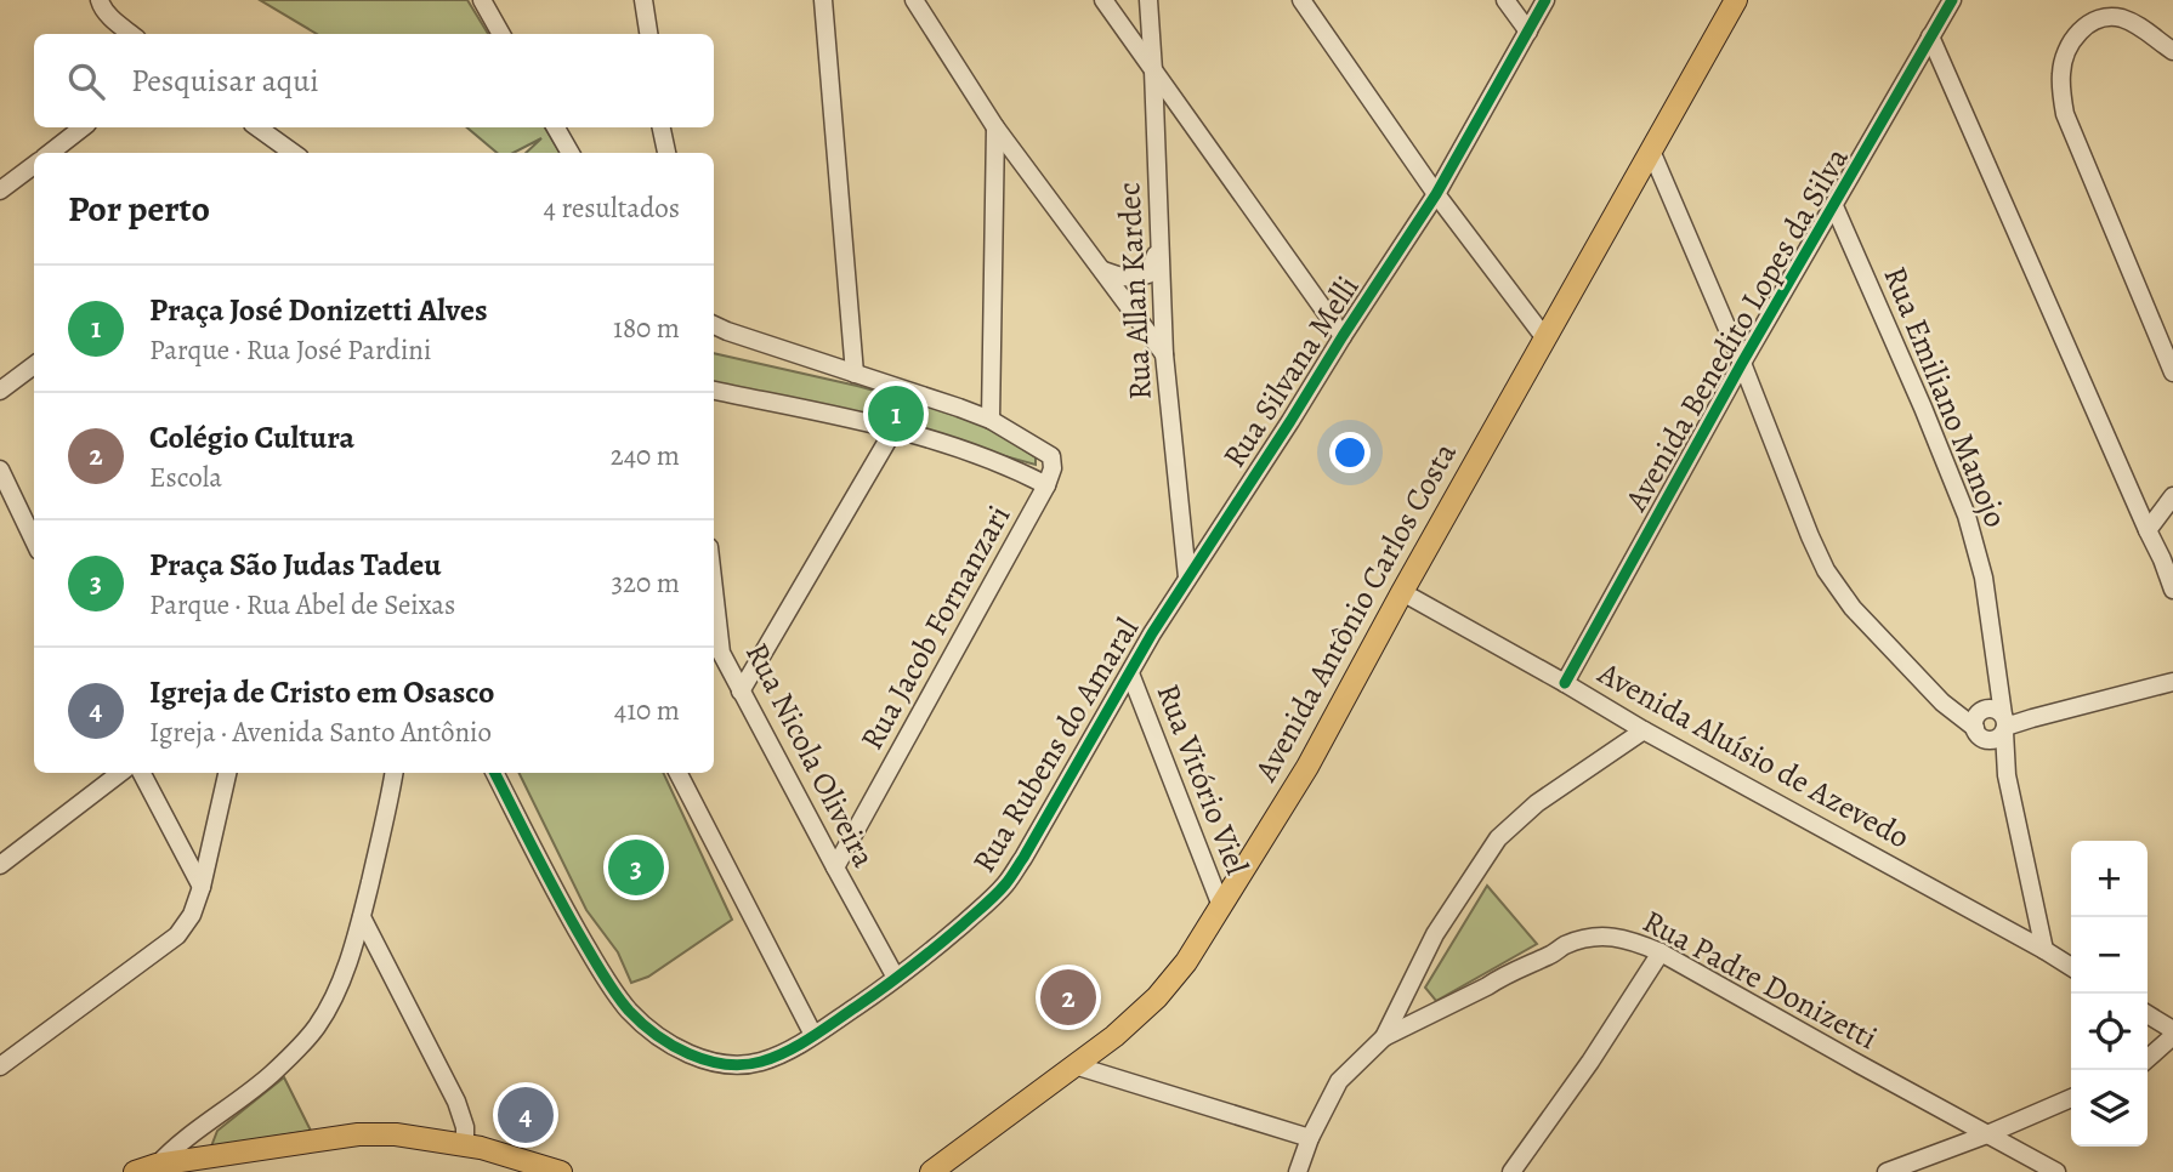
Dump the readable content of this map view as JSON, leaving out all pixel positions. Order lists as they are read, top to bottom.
{
  "streets": {
    "main road": ["Avenida Antônio Carlos Costa"],
    "street": [
      "Rua Allan Kardec",
      "Avenida Benedito Lopes da Silva",
      "Rua Silvana Melli",
      "Rua Emiliano Manojo",
      "Rua Jacob Fornanzari",
      "Rua Rubens do Amaral",
      "Rua Nicola Oliveira",
      "Avenida Aluísio de Azevedo",
      "Rua Vitório Viel",
      "Rua Padre Donizetti"
    ]
  },
  "crossings": [
    ["Rua Allan Kardec", "Rua Silvana Melli"],
    ["Rua Allan Kardec", "Rua Rubens do Amaral"],
    ["Avenida Benedito Lopes da Silva", "Rua Emiliano Manojo"],
    ["Avenida Benedito Lopes da Silva", "Avenida Aluísio de Azevedo"],
    ["Rua Silvana Melli", "Rua Rubens do Amaral"],
    ["Rua Emiliano Manojo", "Avenida Aluísio de Azevedo"],
    ["Avenida Antônio Carlos Costa", "Avenida Aluísio de Azevedo"],
    ["Avenida Antônio Carlos Costa", "Rua Vitório Viel"],
    ["Rua Jacob Fornanzari", "Rua Nicola Oliveira"],
    ["Rua Rubens do Amaral", "Rua Nicola Oliveira"],
    ["Rua Rubens do Amaral", "Rua Vitório Viel"]
  ],
  "page": {
    "search": "Pesquisar aqui",
    "heading": ["Por perto", "4 resultados"],
    "list": [
      {
        "mark": "1",
        "name": "Praça José Donizetti Alves",
        "note": "Parque · Rua José Pardini",
        "value": "180 m"
      },
      {
        "mark": "2",
        "name": "Colégio Cultura",
        "note": "Escola",
        "value": "240 m"
      },
      {
        "mark": "3",
        "name": "Praça São Judas Tadeu",
        "note": "Parque · Rua Abel de Seixas",
        "value": "320 m"
      },
      {
        "mark": "4",
        "name": "Igreja de Cristo em Osasco",
        "note": "Igreja · Avenida Santo Antônio",
        "value": "410 m"
      }
    ],
    "pins": [
      "1",
      "3",
      "2",
      "4"
    ],
    "map_buttons": ["+", "−"]
  }
}
